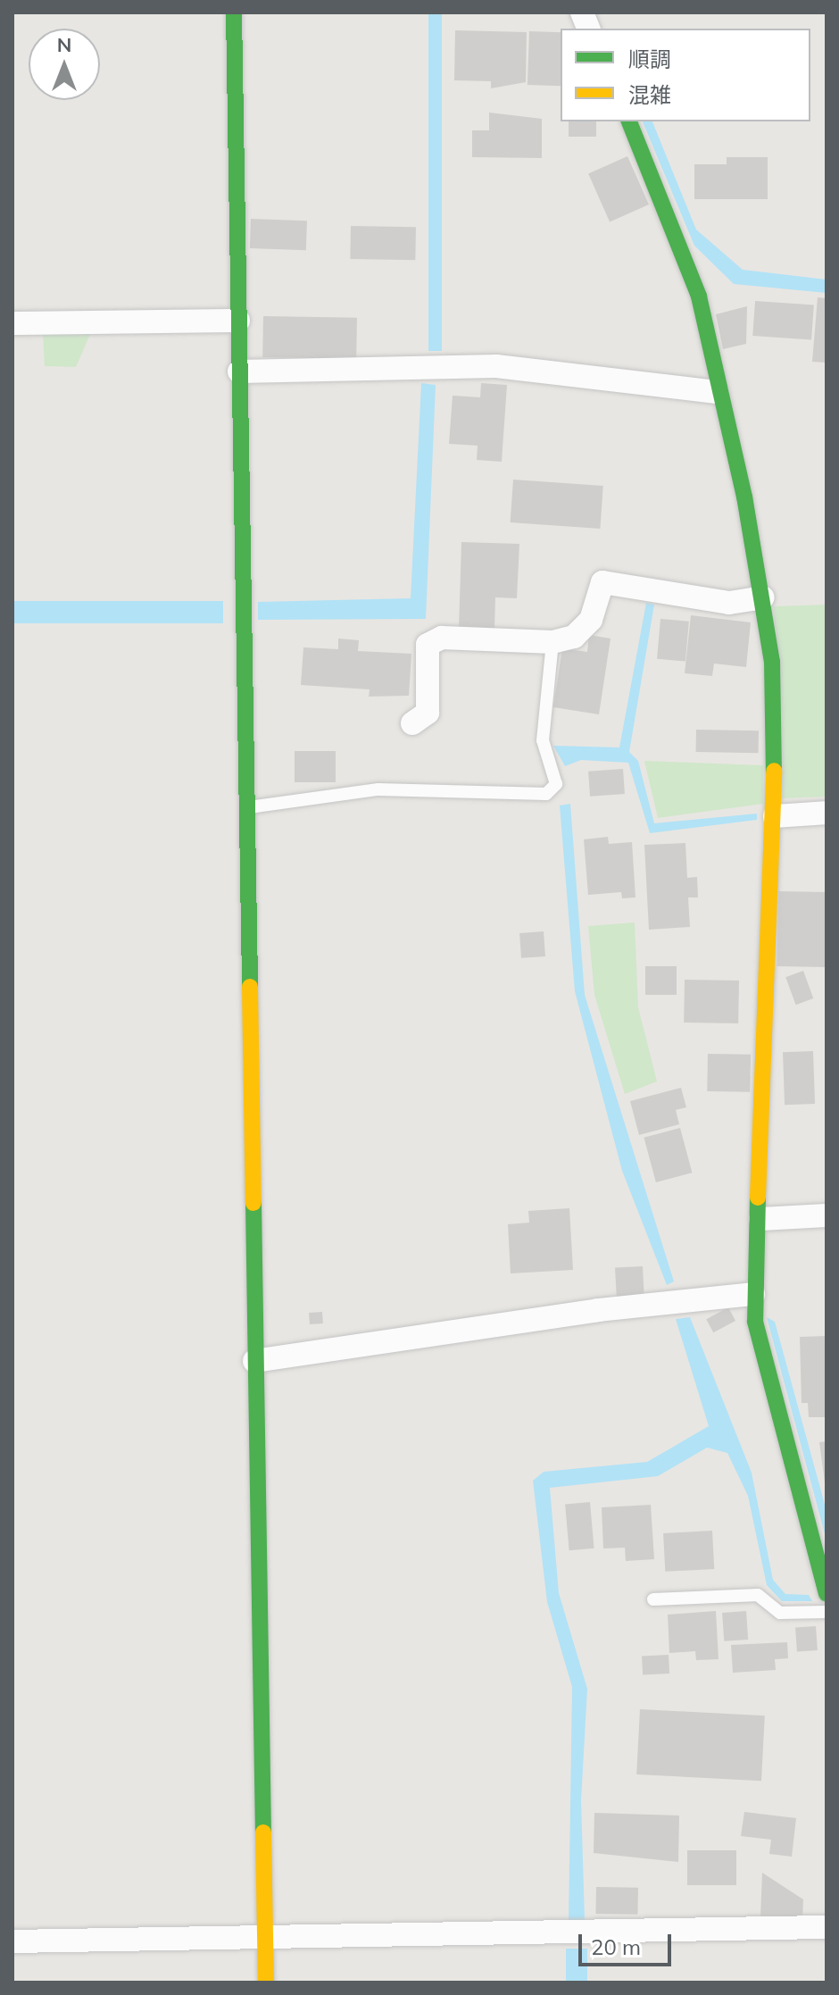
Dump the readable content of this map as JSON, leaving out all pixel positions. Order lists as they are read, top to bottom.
{
  "legend": ["順調", "混雑"],
  "scale_bar": "20 m",
  "north": "top"
}
